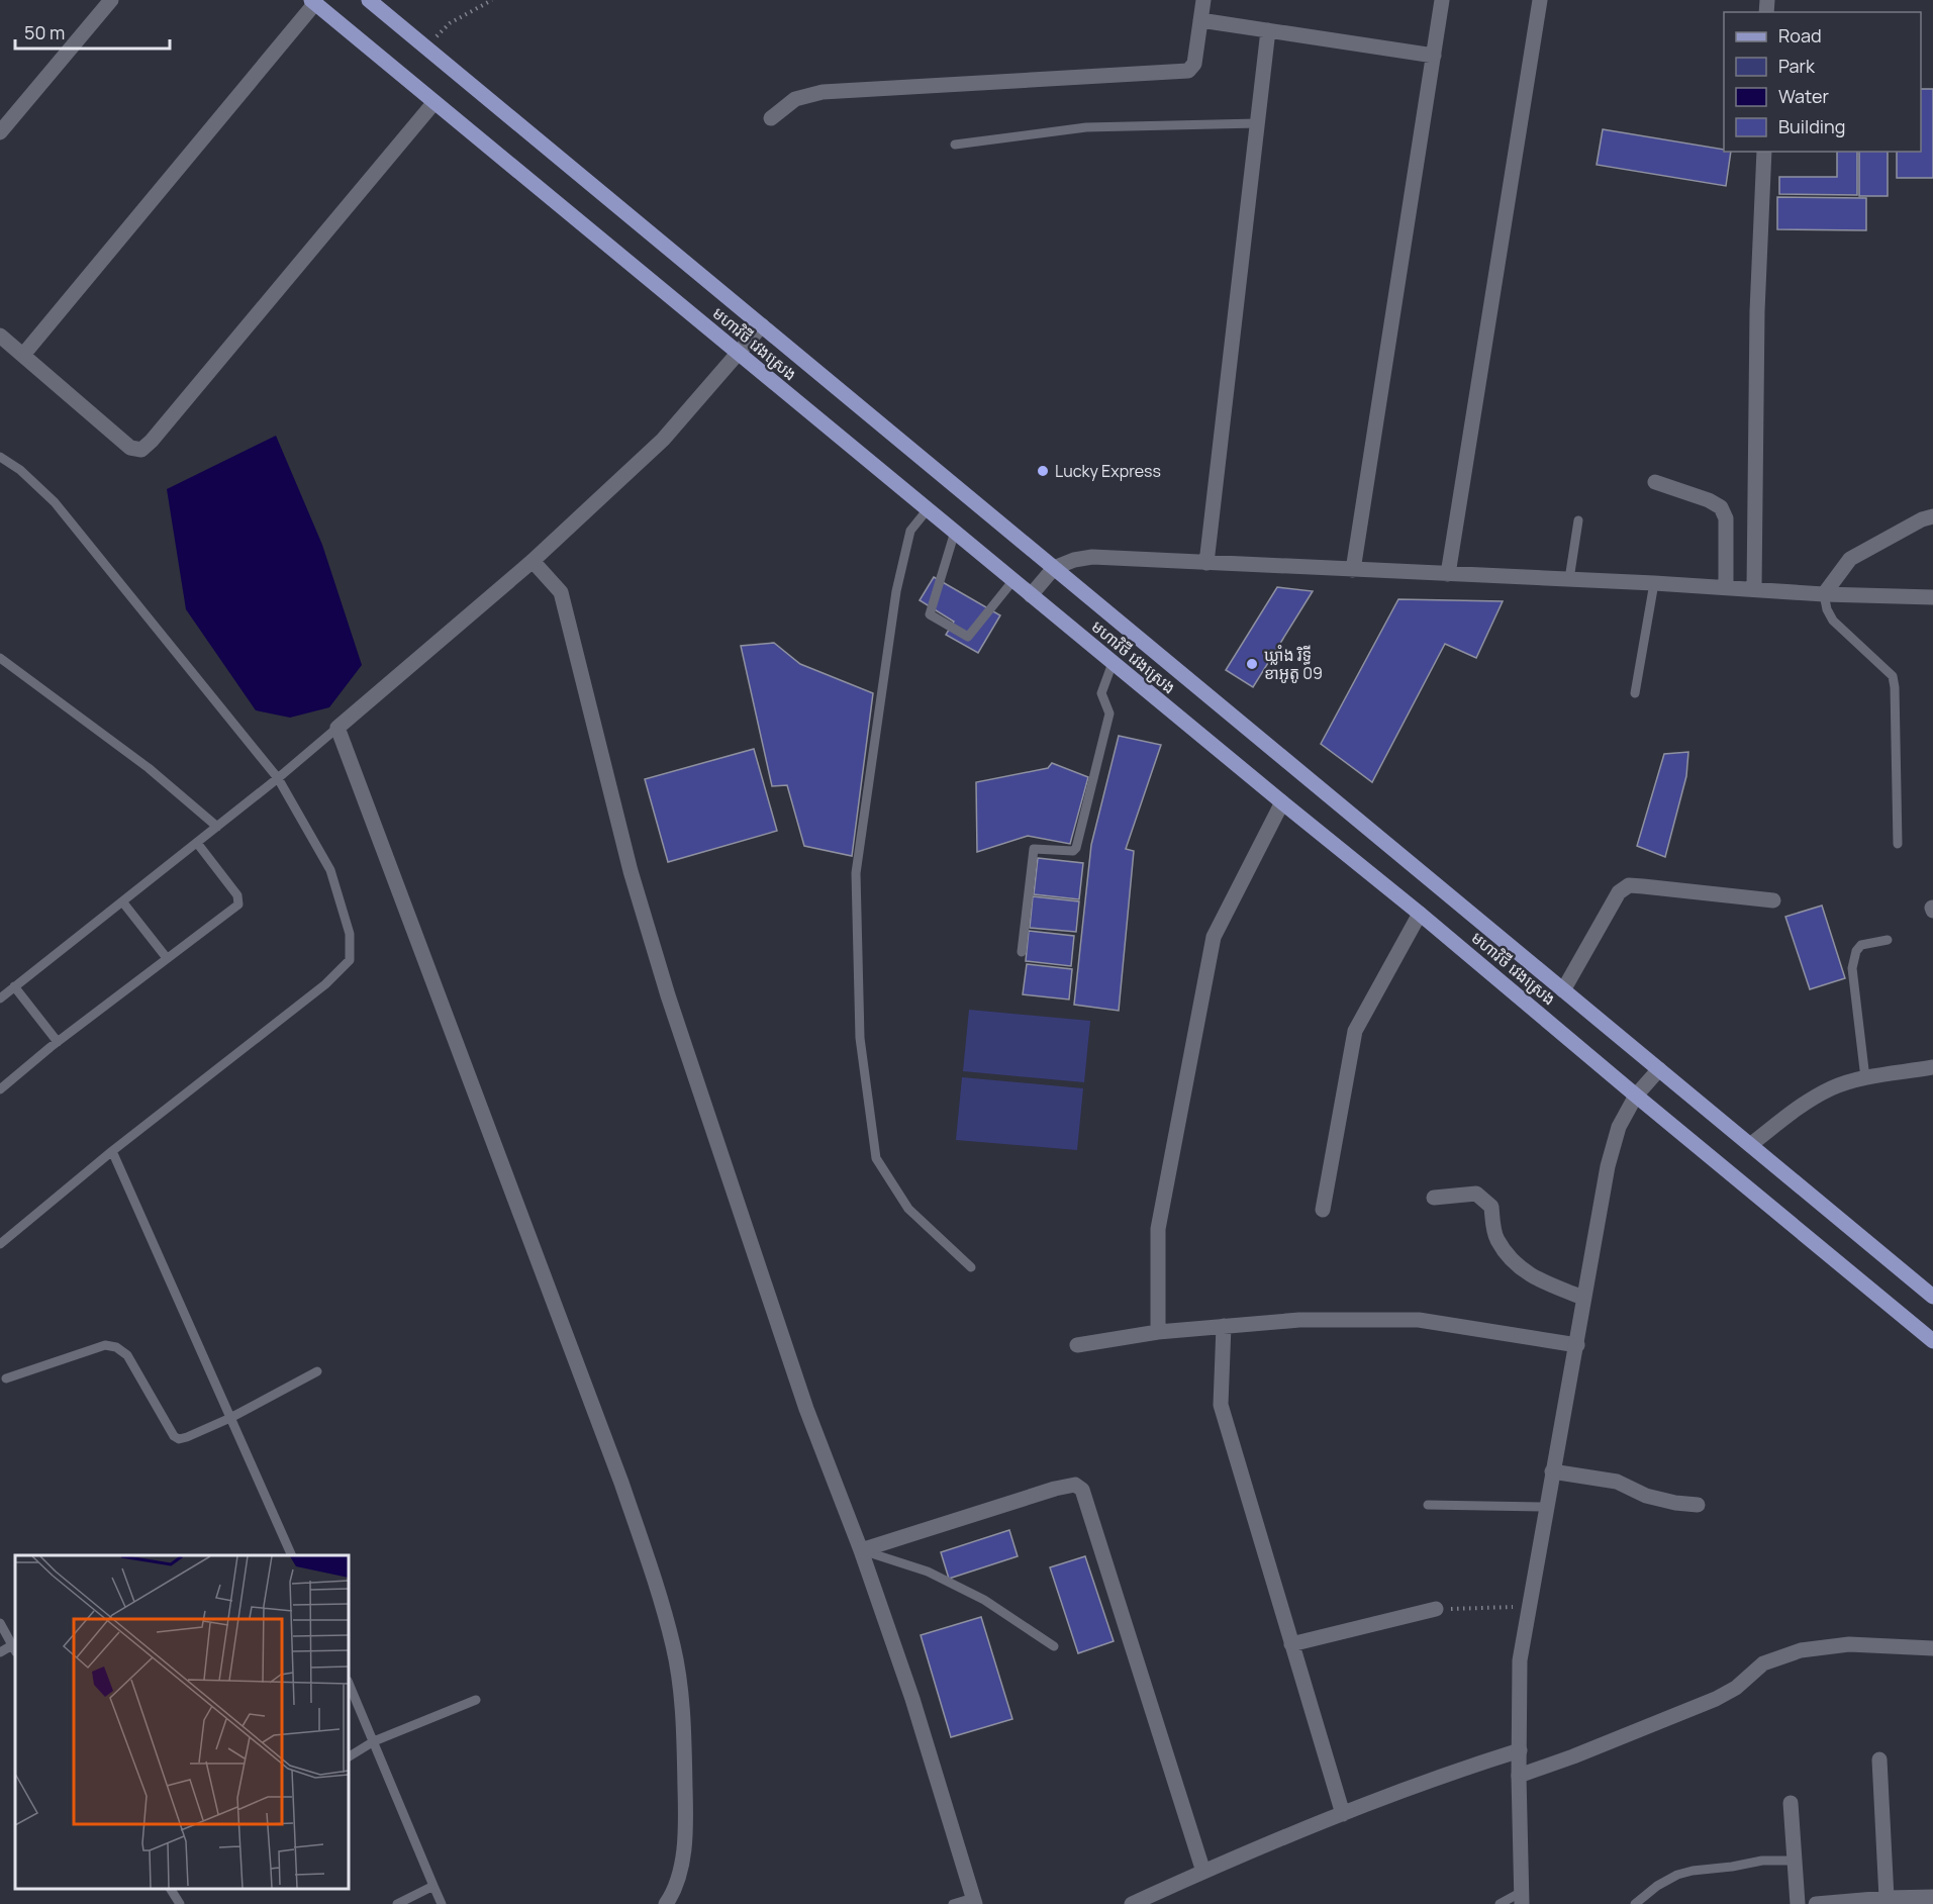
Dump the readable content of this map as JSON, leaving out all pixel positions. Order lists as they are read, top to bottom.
{
  "streets": {
    "main road": ["មហាវិថី វេងស្រេង"]
  },
  "places": ["Lucky Express", "ឃ្លាំង រិទ្ធី ខាអូតូ 09"],
  "legend": [
    "Road",
    "Park",
    "Water",
    "Building"
  ],
  "scale_bar": "50 m"
}
